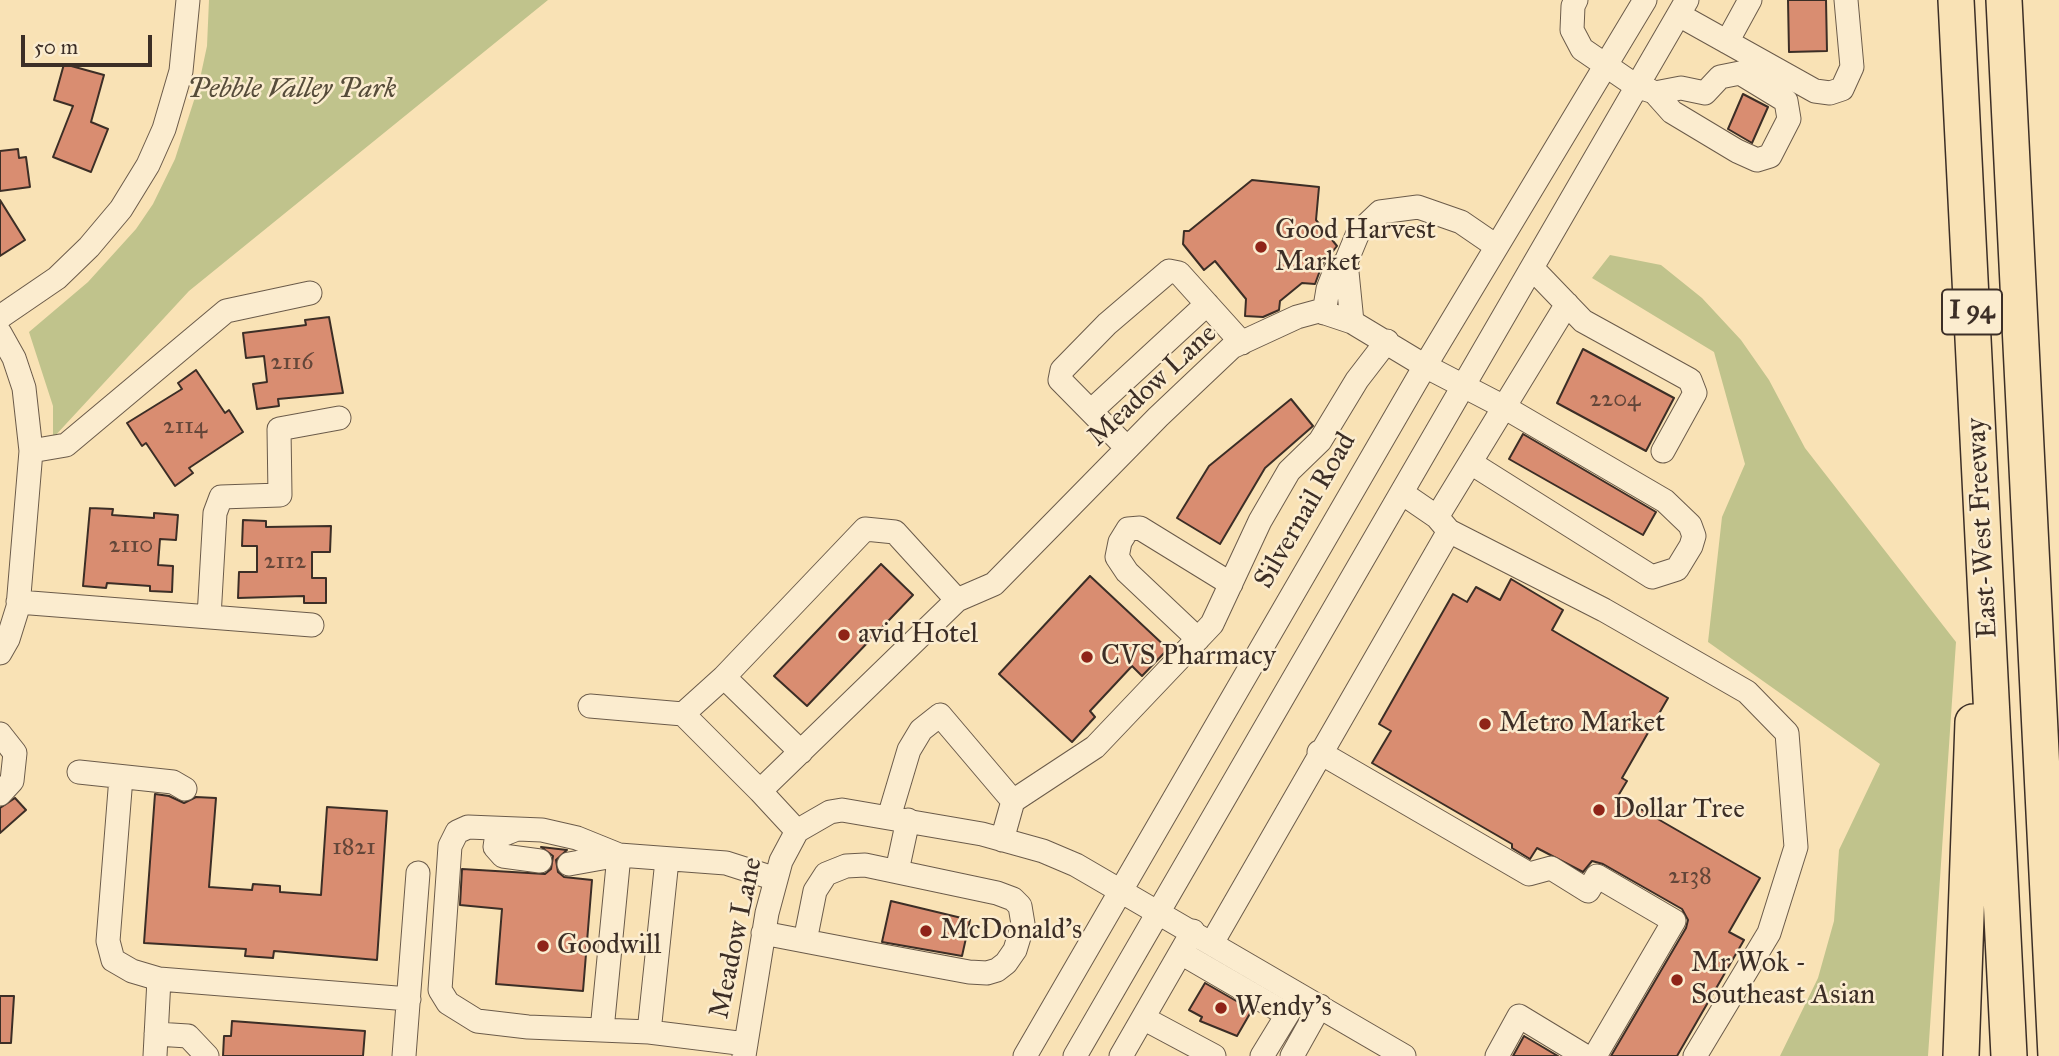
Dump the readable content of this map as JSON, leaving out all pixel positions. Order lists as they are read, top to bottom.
{
  "streets": {
    "highway": ["I 94", "East-West Freeway"],
    "street": ["Meadow Lane", "Silvernail Road"]
  },
  "crossings": [
    ["Meadow Lane", "Silvernail Road"]
  ],
  "parks": ["Pebble Valley Park"],
  "places": [
    "Good Harvest Market",
    "avid Hotel",
    "CVS Pharmacy",
    "Metro Market",
    "Dollar Tree",
    "McDonald's",
    "Goodwill",
    "Mr Wok - Southeast Asian",
    "Wendy's"
  ],
  "house_numbers": [
    "2116",
    "2204",
    "2114",
    "2110",
    "2112",
    "1821",
    "2138"
  ],
  "scale_bar": "50 m"
}
